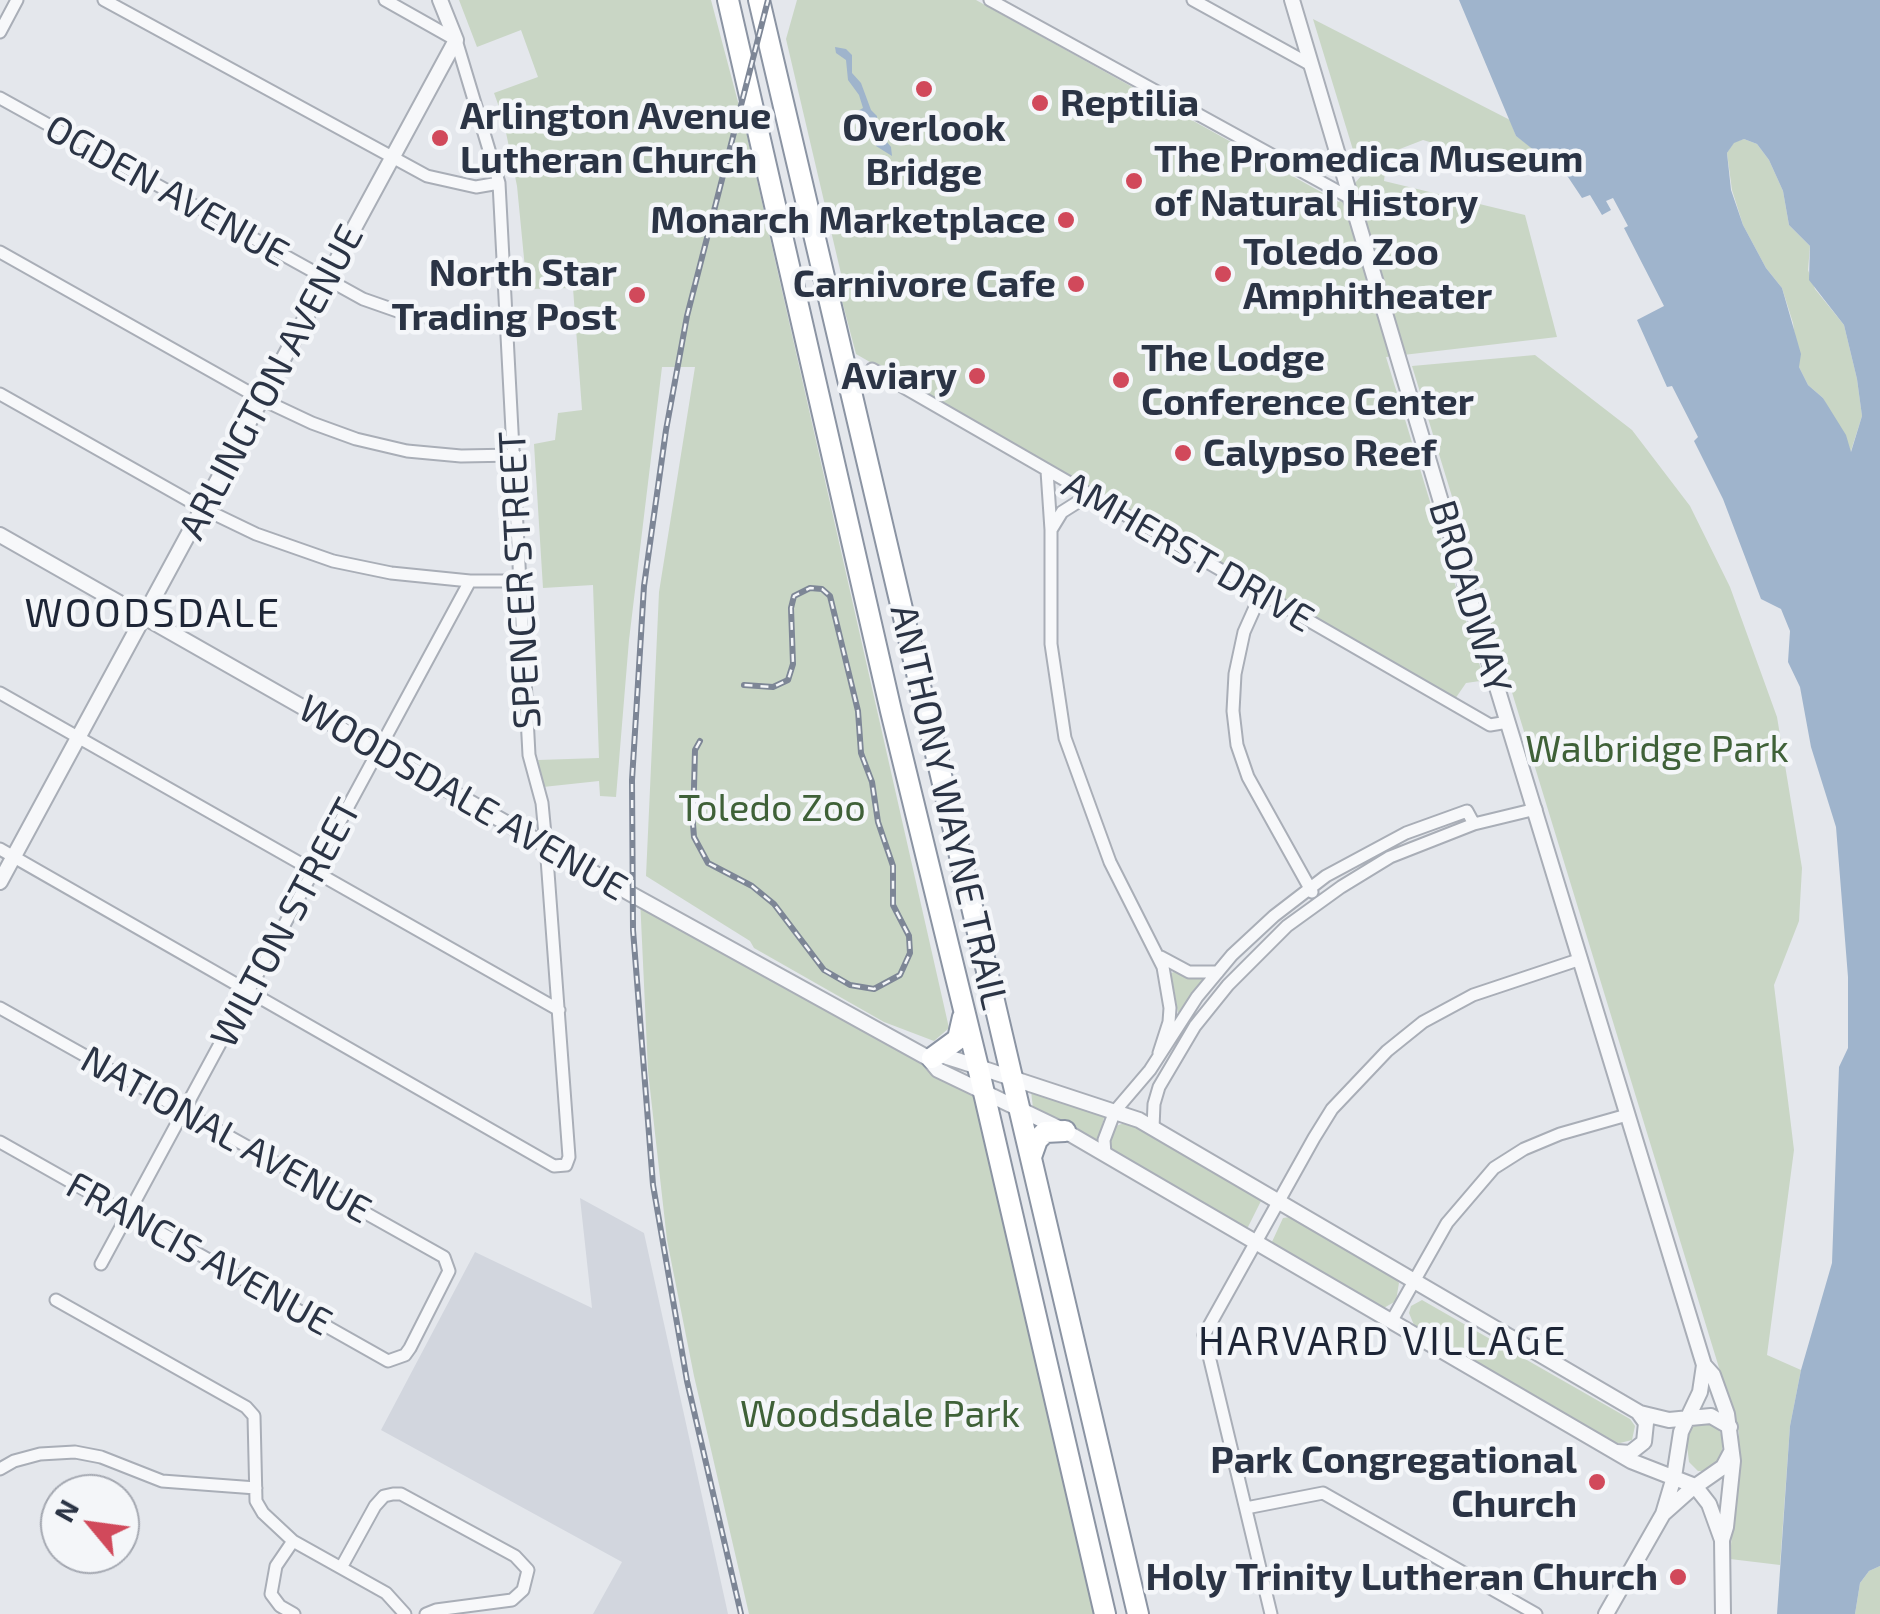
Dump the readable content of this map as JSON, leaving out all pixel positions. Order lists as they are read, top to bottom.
{
  "streets": {
    "highway": ["ANTHONY WAYNE TRAIL"],
    "street": [
      "OGDEN AVENUE",
      "ARLINGTON AVENUE",
      "AMHERST DRIVE",
      "SPENCER STREET",
      "BROADWAY",
      "WOODSDALE AVENUE",
      "WILTON STREET",
      "NATIONAL AVENUE",
      "FRANCIS AVENUE"
    ]
  },
  "crossings": [
    ["OGDEN AVENUE", "ARLINGTON AVENUE"],
    ["OGDEN AVENUE", "SPENCER STREET"],
    ["ARLINGTON AVENUE", "SPENCER STREET"],
    ["ARLINGTON AVENUE", "WOODSDALE AVENUE"],
    ["AMHERST DRIVE", "BROADWAY"],
    ["SPENCER STREET", "WOODSDALE AVENUE"],
    ["SPENCER STREET", "WILTON STREET"],
    ["BROADWAY", "WOODSDALE AVENUE"],
    ["WOODSDALE AVENUE", "ANTHONY WAYNE TRAIL"],
    ["WOODSDALE AVENUE", "WILTON STREET"],
    ["WILTON STREET", "NATIONAL AVENUE"],
    ["WILTON STREET", "FRANCIS AVENUE"],
    ["NATIONAL AVENUE", "FRANCIS AVENUE"]
  ],
  "districts": ["WOODSDALE", "HARVARD VILLAGE"],
  "parks": ["Walbridge Park", "Toledo Zoo", "Woodsdale Park"],
  "places": [
    "Overlook Bridge",
    "Reptilia",
    "Arlington Avenue Lutheran Church",
    "The Promedica Museum of Natural History",
    "Monarch Marketplace",
    "Toledo Zoo Amphitheater",
    "Carnivore Cafe",
    "North Star Trading Post",
    "Aviary",
    "The Lodge Conference Center",
    "Calypso Reef",
    "Park Congregational Church",
    "Holy Trinity Lutheran Church"
  ],
  "north": "top left"
}
